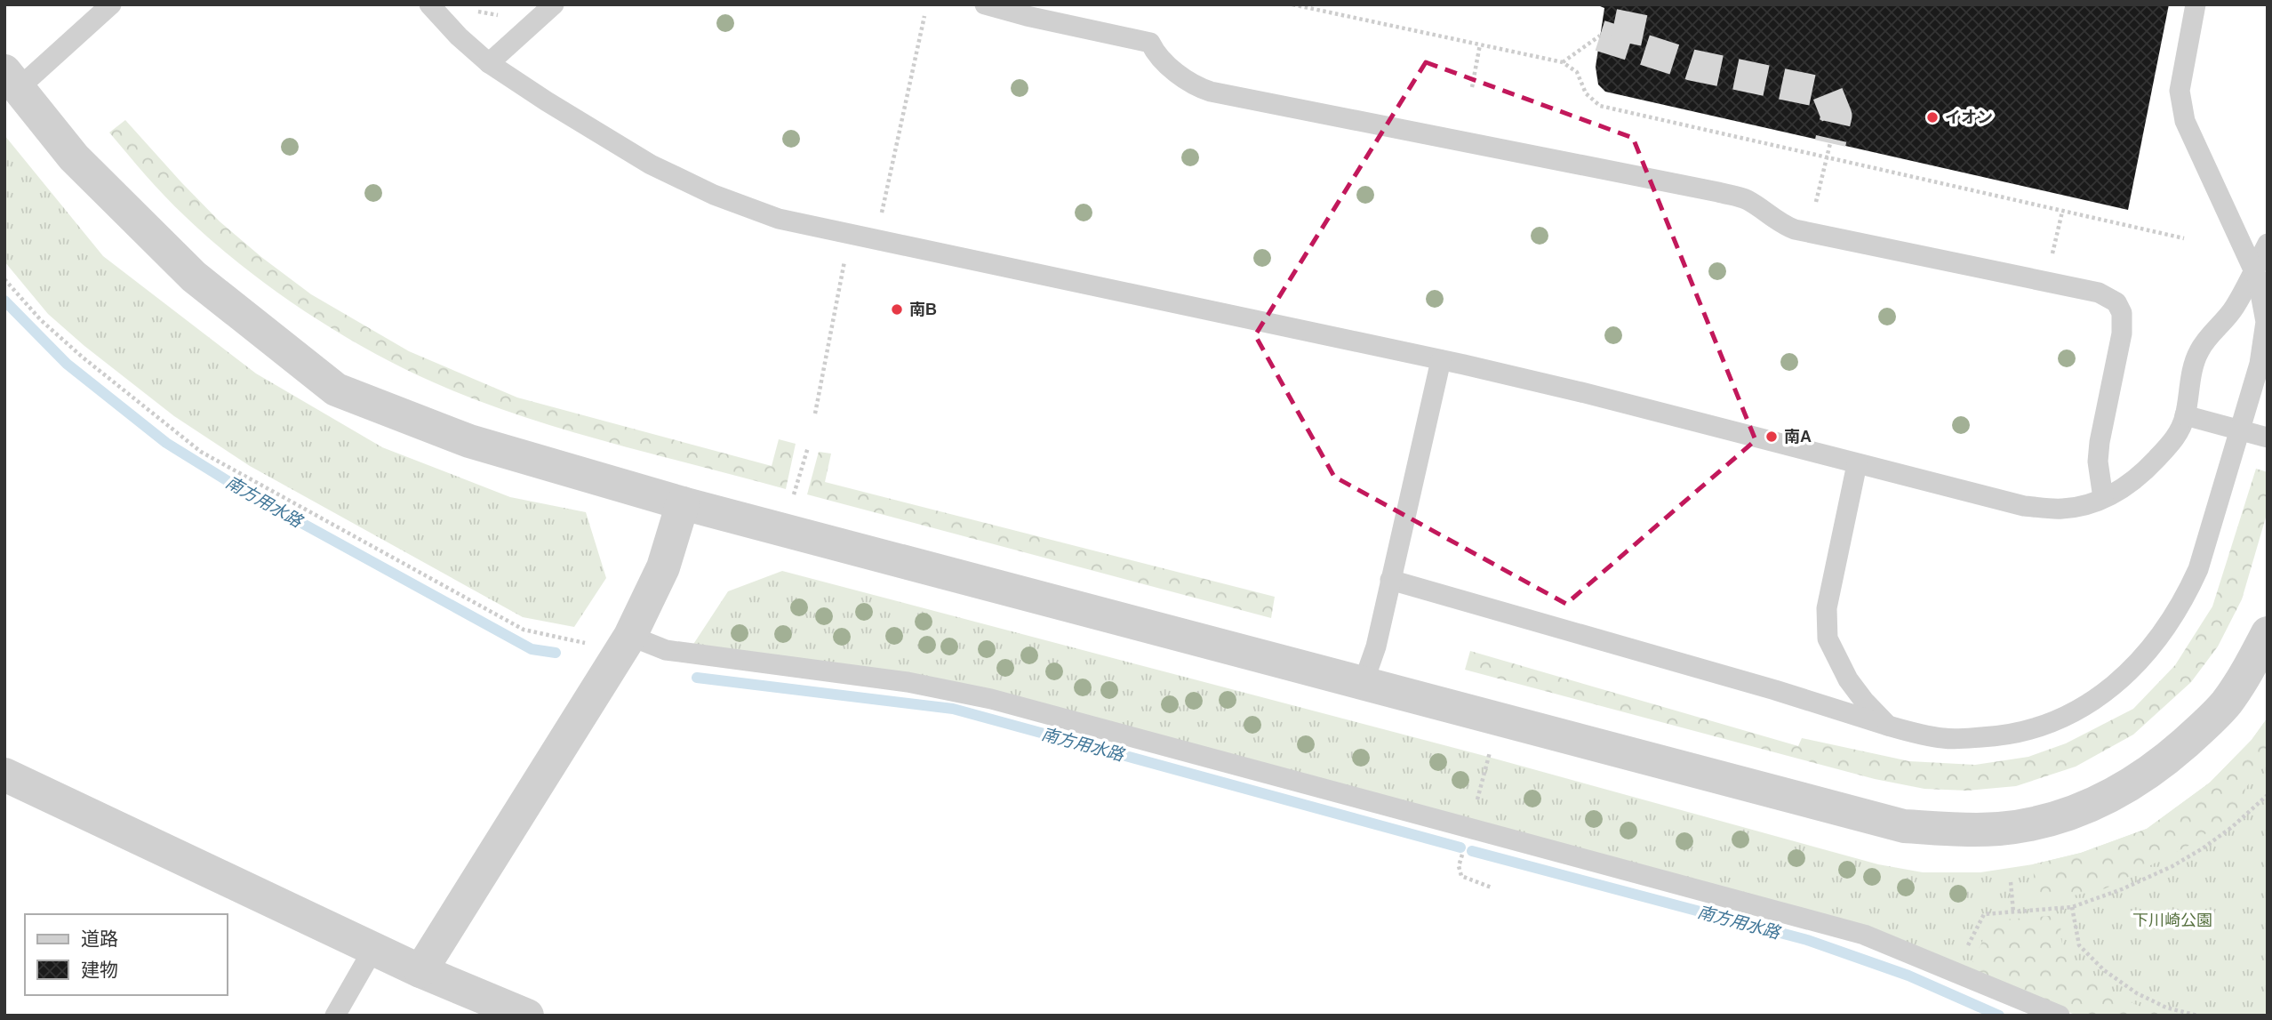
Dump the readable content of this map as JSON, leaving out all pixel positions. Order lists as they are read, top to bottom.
{
  "water": ["南方用水路"],
  "parks": ["下川崎公園"],
  "places": ["イオン", "南B", "南A"],
  "legend": ["道路", "建物"]
}
